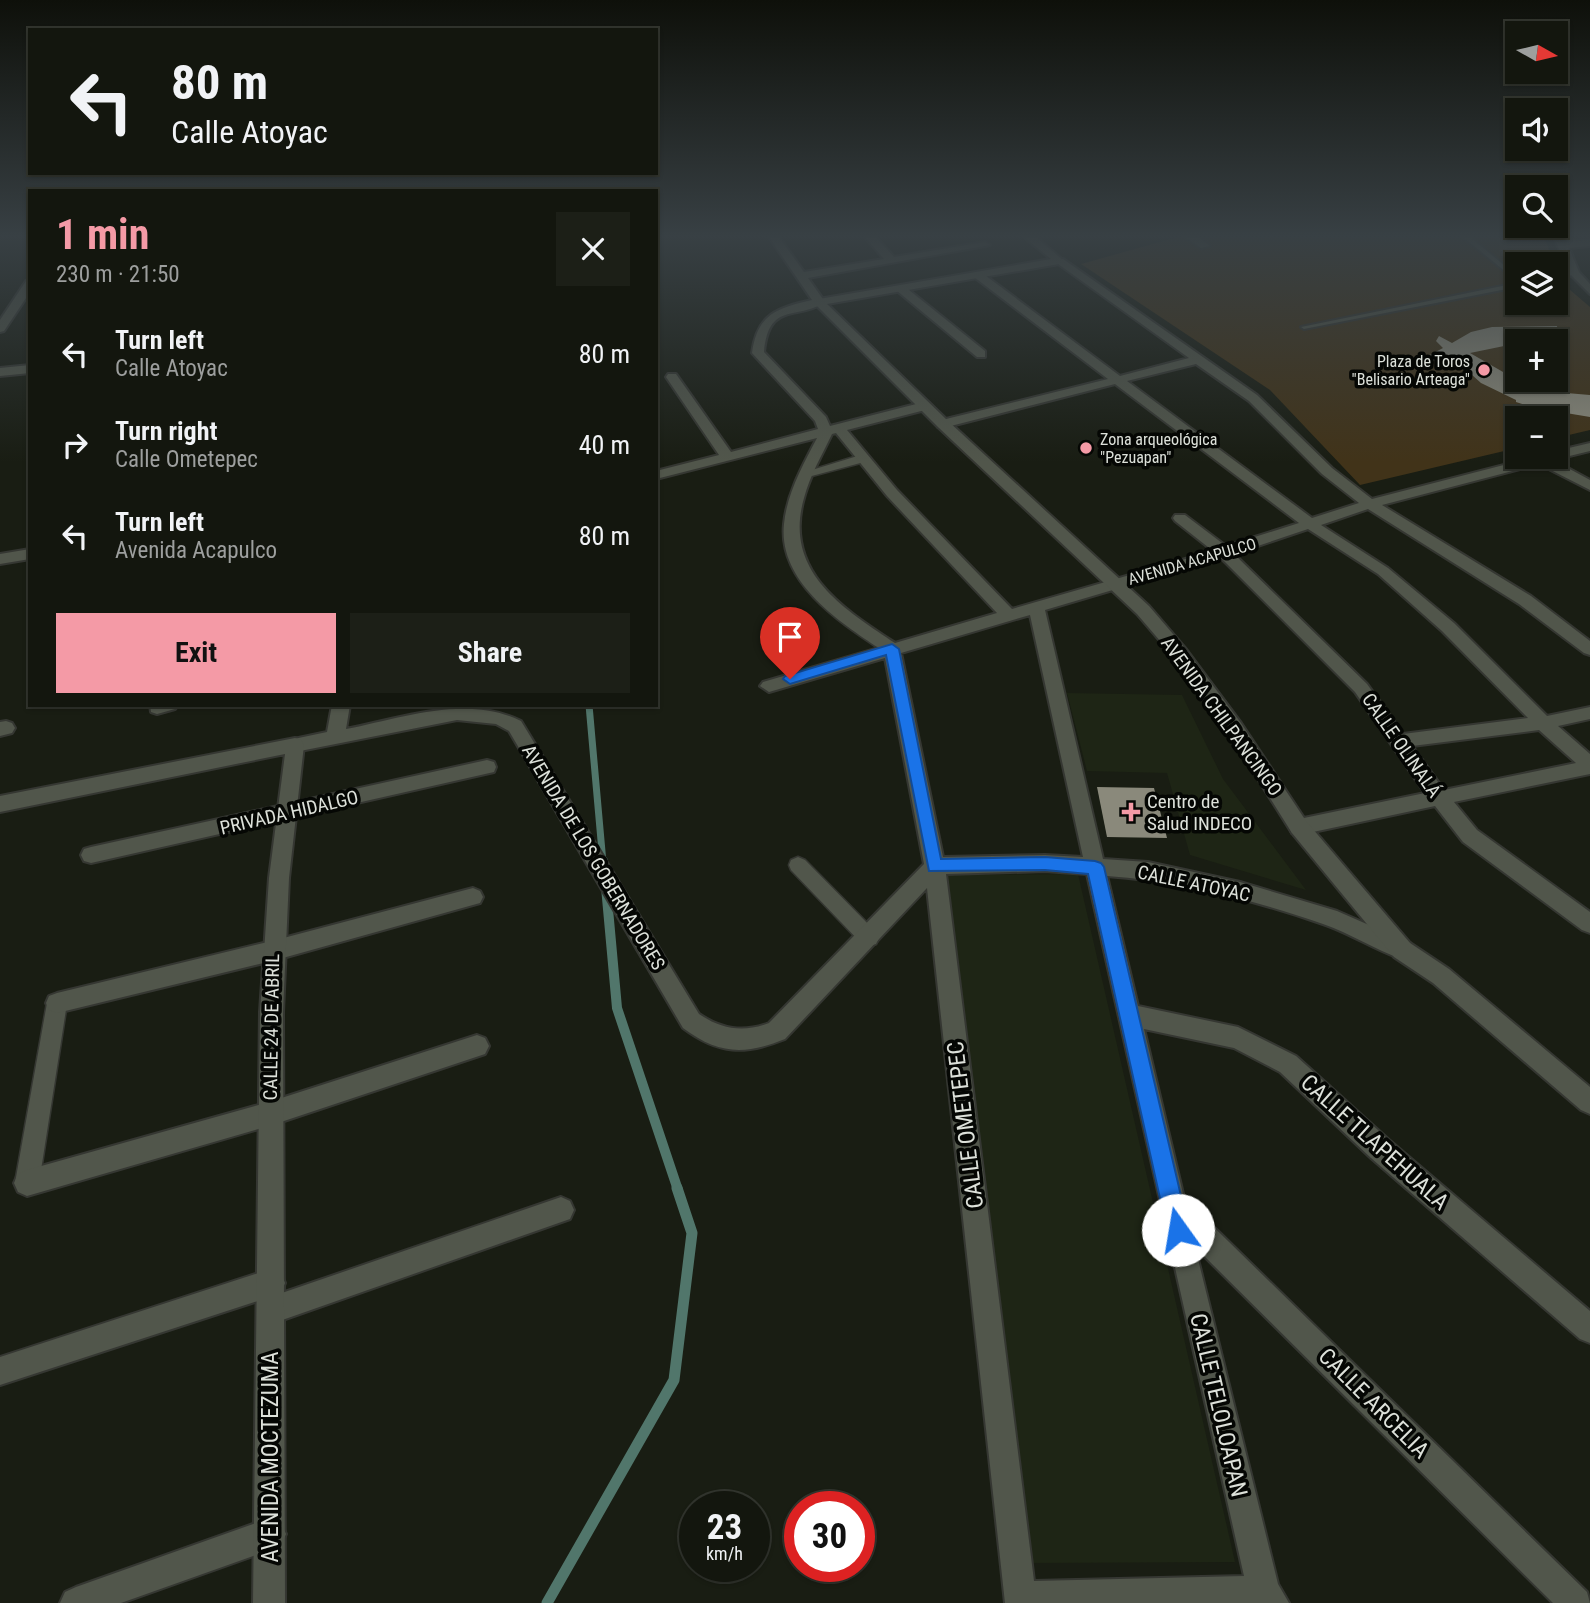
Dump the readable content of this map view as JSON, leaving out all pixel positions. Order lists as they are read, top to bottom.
{
  "streets": {
    "street": [
      "AVENIDA ACAPULCO",
      "AVENIDA CHILPANCINGO",
      "CALLE OLINALÁ",
      "PRIVADA HIDALGO",
      "AVENIDA DE LOS GOBERNADORES",
      "CALLE ATOYAC",
      "CALLE 24 DE ABRIL",
      "CALLE OMETEPEC",
      "CALLE TLAPEHUALA",
      "CALLE ARCELIA",
      "CALLE TELOLOAPAN",
      "AVENIDA MOCTEZUMA"
    ]
  },
  "crossings": [
    ["AVENIDA ACAPULCO", "AVENIDA CHILPANCINGO"],
    ["AVENIDA ACAPULCO", "CALLE OLINALÁ"],
    ["AVENIDA ACAPULCO", "CALLE OMETEPEC"],
    ["AVENIDA ACAPULCO", "CALLE TELOLOAPAN"],
    ["AVENIDA CHILPANCINGO", "CALLE ATOYAC"],
    ["PRIVADA HIDALGO", "CALLE 24 DE ABRIL"],
    ["AVENIDA DE LOS GOBERNADORES", "CALLE ATOYAC"],
    ["AVENIDA DE LOS GOBERNADORES", "CALLE 24 DE ABRIL"],
    ["AVENIDA DE LOS GOBERNADORES", "CALLE OMETEPEC"],
    ["CALLE ATOYAC", "CALLE OMETEPEC"],
    ["CALLE ATOYAC", "CALLE TELOLOAPAN"],
    ["CALLE 24 DE ABRIL", "AVENIDA MOCTEZUMA"],
    ["CALLE TLAPEHUALA", "CALLE TELOLOAPAN"],
    ["CALLE ARCELIA", "CALLE TELOLOAPAN"]
  ],
  "places": {
    "other": ["Plaza de Toros \"Belisario Arteaga\"", "Zona arqueológica \"Pezuapan\""],
    "health": ["Centro de Salud INDECO"]
  },
  "north": "right",
  "page": {
    "map_buttons": ["+", "−"],
    "turn": ["80 m", "Calle Atoyac"],
    "heading": ["1 min", "230 m · 21:50"],
    "list": [
      {
        "name": "Turn left",
        "note": "Calle Atoyac",
        "value": "80 m"
      },
      {
        "name": "Turn right",
        "note": "Calle Ometepec",
        "value": "40 m"
      },
      {
        "name": "Turn left",
        "note": "Avenida Acapulco",
        "value": "80 m"
      }
    ],
    "buttons": ["Exit", "Share"],
    "speed": "23 km/h",
    "limit": "30"
  }
}
